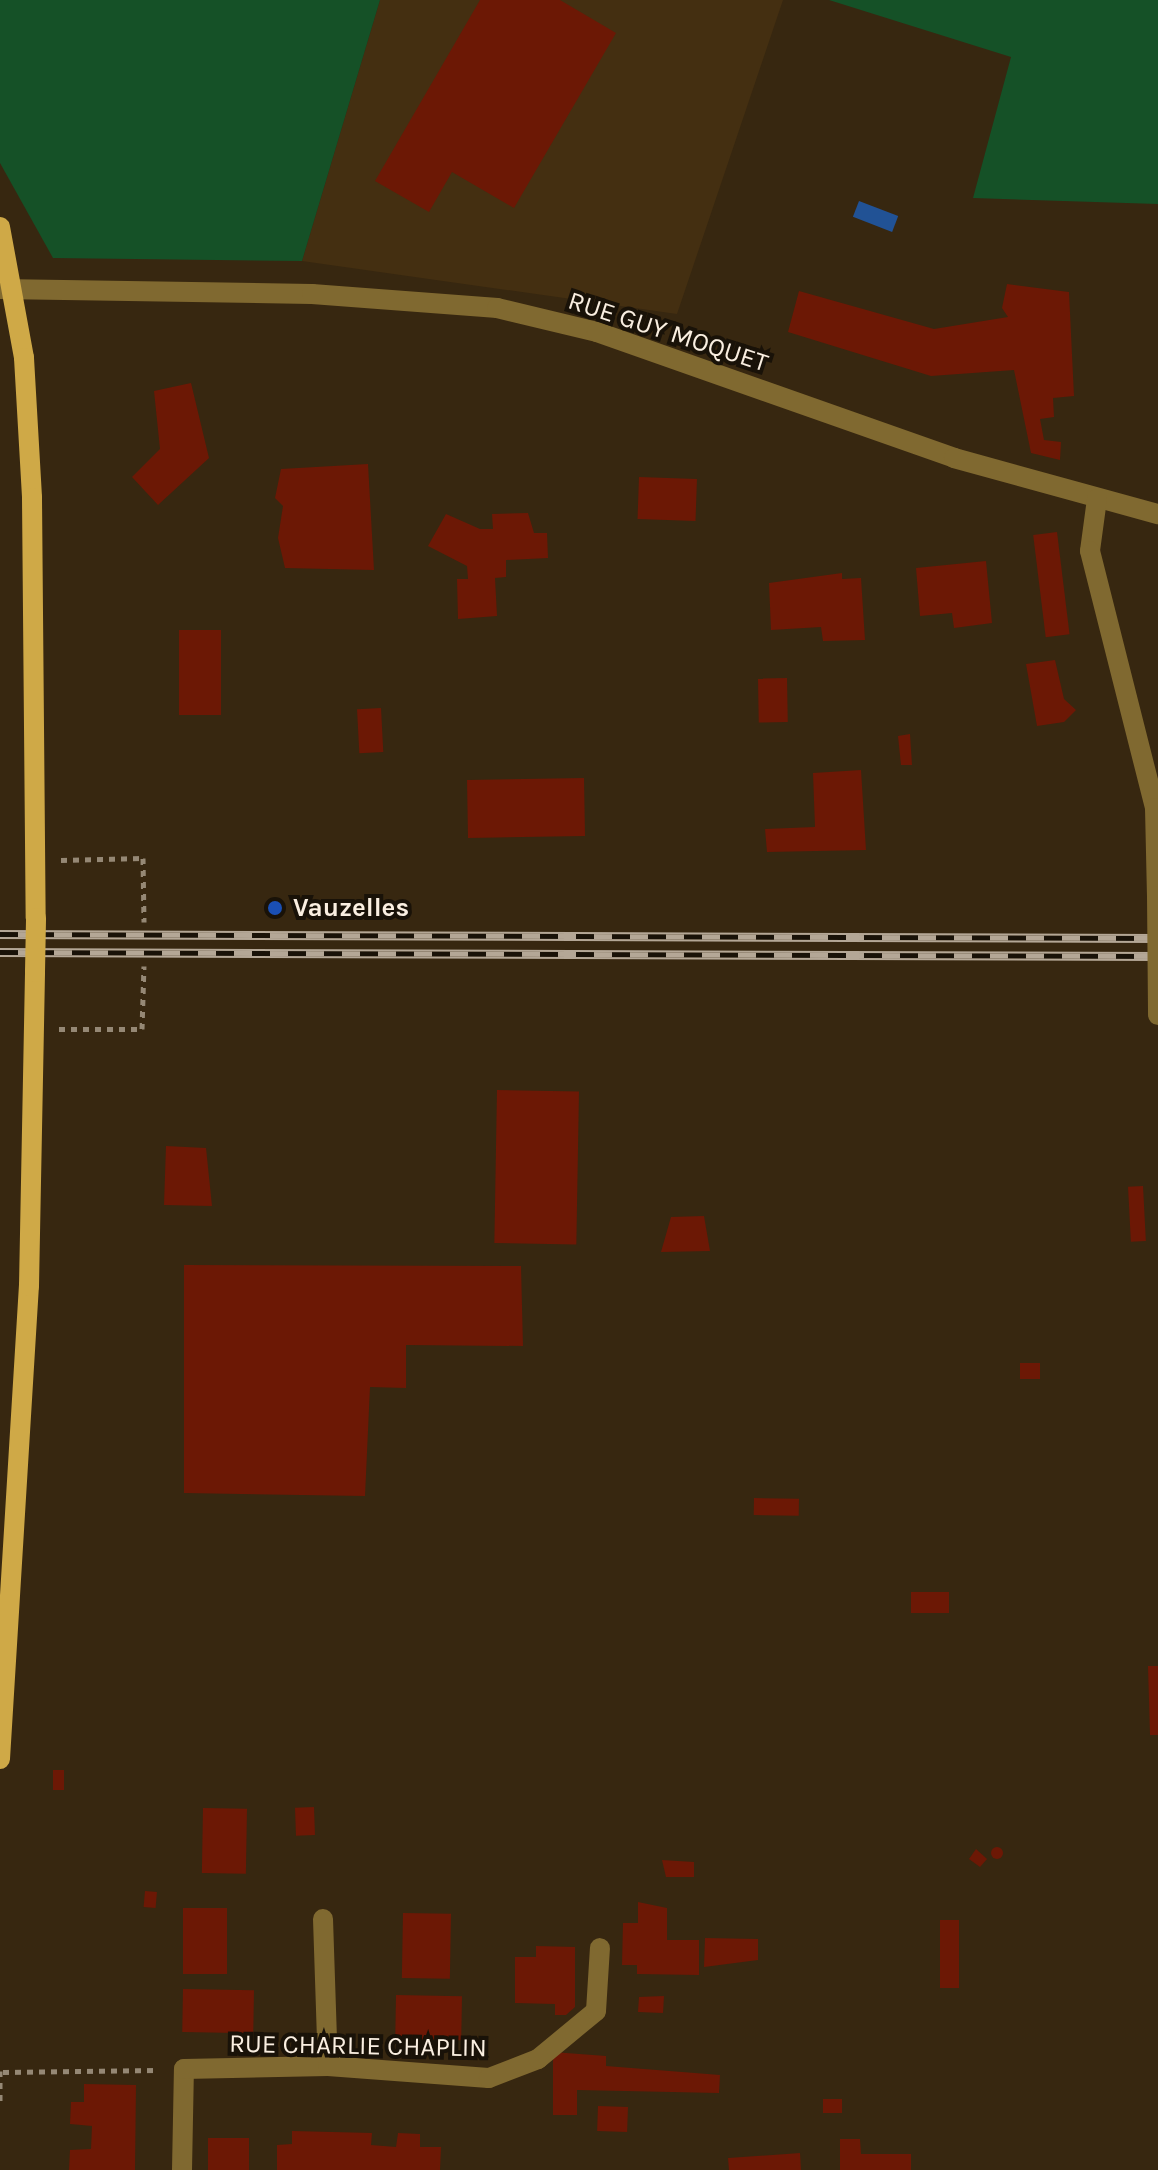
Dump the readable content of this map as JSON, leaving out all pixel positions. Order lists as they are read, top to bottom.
{
  "streets": {
    "street": ["RUE GUY MOQUET", "RUE CHARLIE CHAPLIN"]
  },
  "places": ["Vauzelles"]
}
